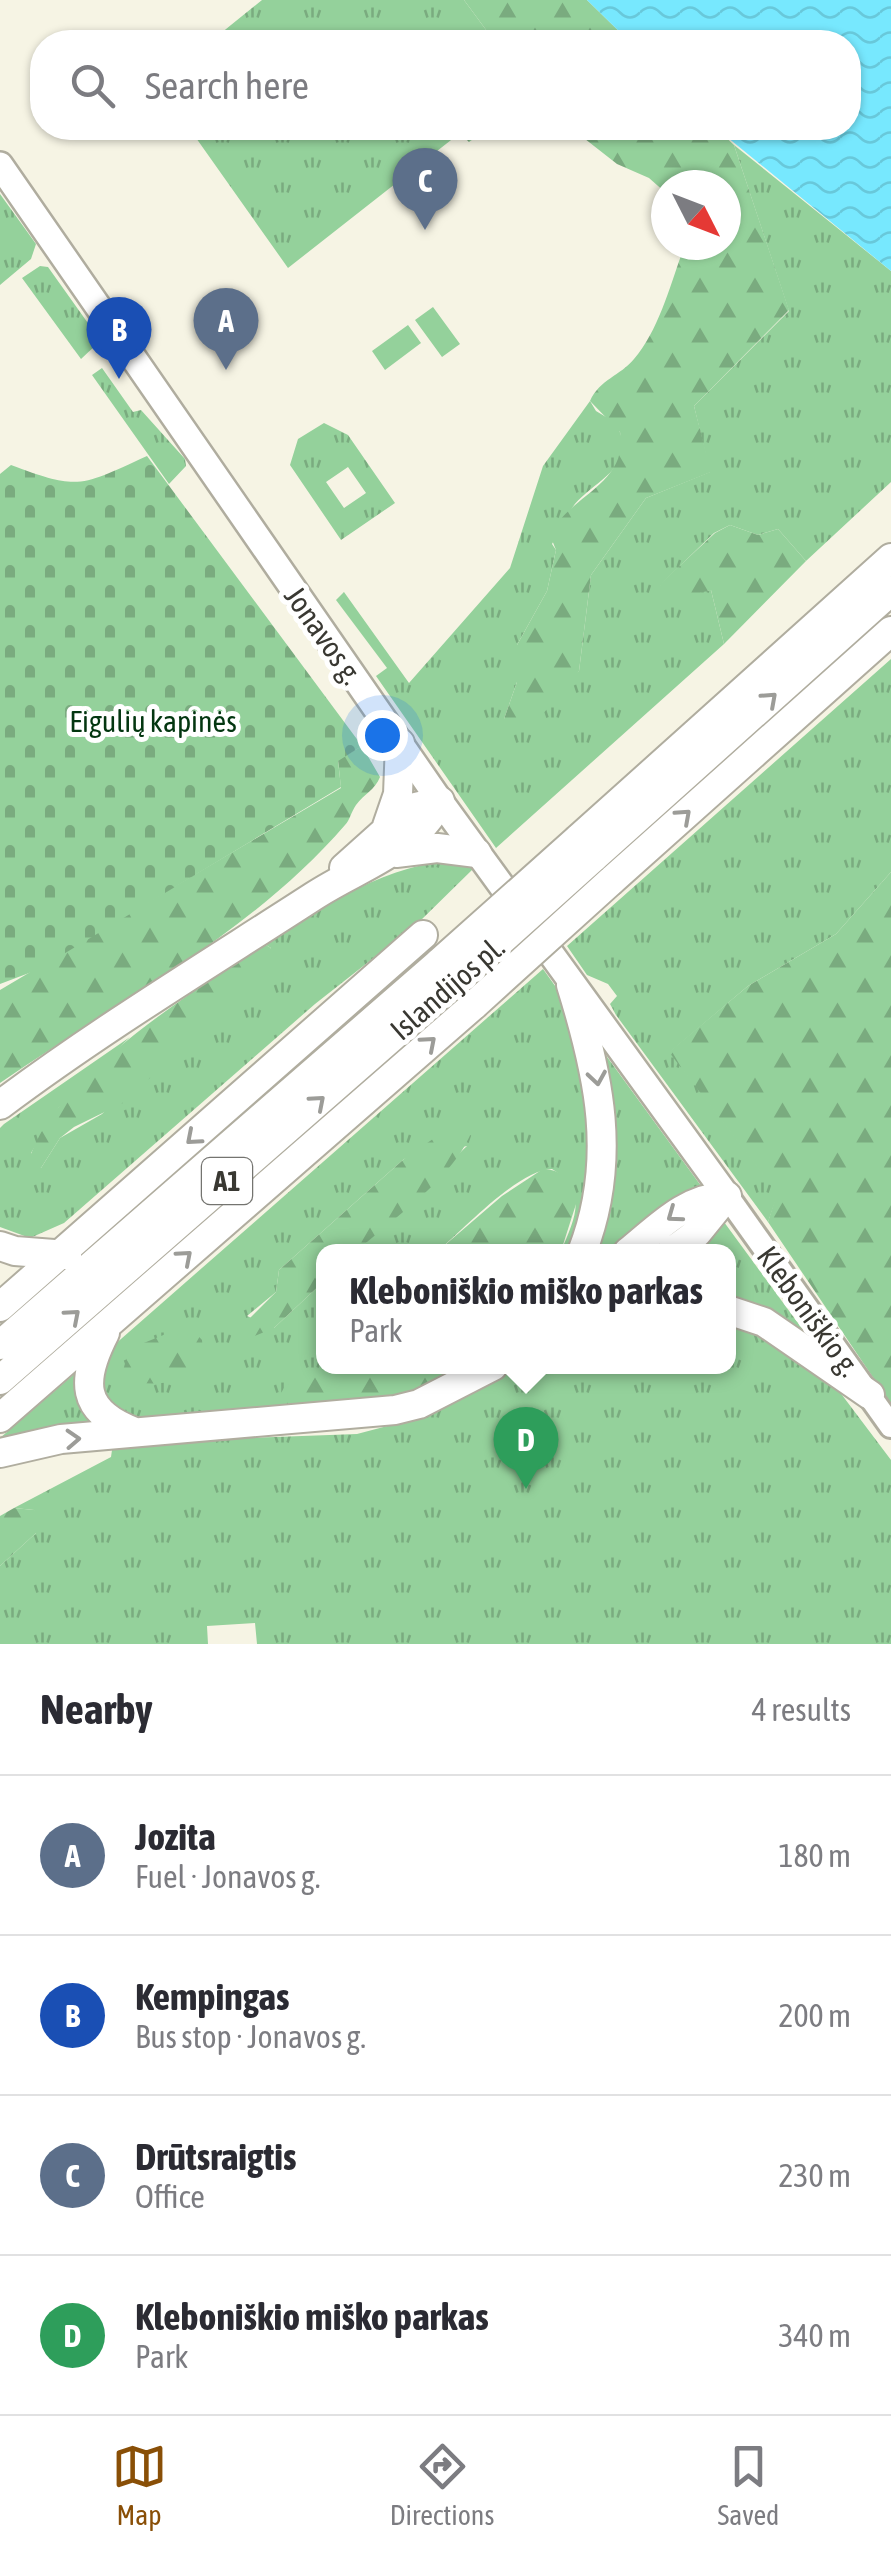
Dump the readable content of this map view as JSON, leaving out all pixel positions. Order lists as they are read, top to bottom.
{
  "streets": {
    "highway": ["Islandijos pl.", "A1"],
    "main road": ["Jonavos g."],
    "street": ["Kleboniškio g."]
  },
  "crossings": [
    ["Jonavos g.", "Kleboniškio g."]
  ],
  "parks": ["Eigulių kapinės"],
  "north": "bottom right",
  "page": {
    "search": "Search here",
    "pins": [
      "C",
      "A",
      "B",
      "D"
    ],
    "popup": ["Kleboniškio miško parkas", "Park"],
    "heading": ["Nearby", "4 results"],
    "list": [
      {
        "mark": "A",
        "name": "Jozita",
        "note": "Fuel · Jonavos g.",
        "value": "180 m"
      },
      {
        "mark": "B",
        "name": "Kempingas",
        "note": "Bus stop · Jonavos g.",
        "value": "200 m"
      },
      {
        "mark": "C",
        "name": "Drūtsraigtis",
        "note": "Office",
        "value": "230 m"
      },
      {
        "mark": "D",
        "name": "Kleboniškio miško parkas",
        "note": "Park",
        "value": "340 m"
      }
    ],
    "nav": ["Map", "Directions", "Saved"]
  }
}
